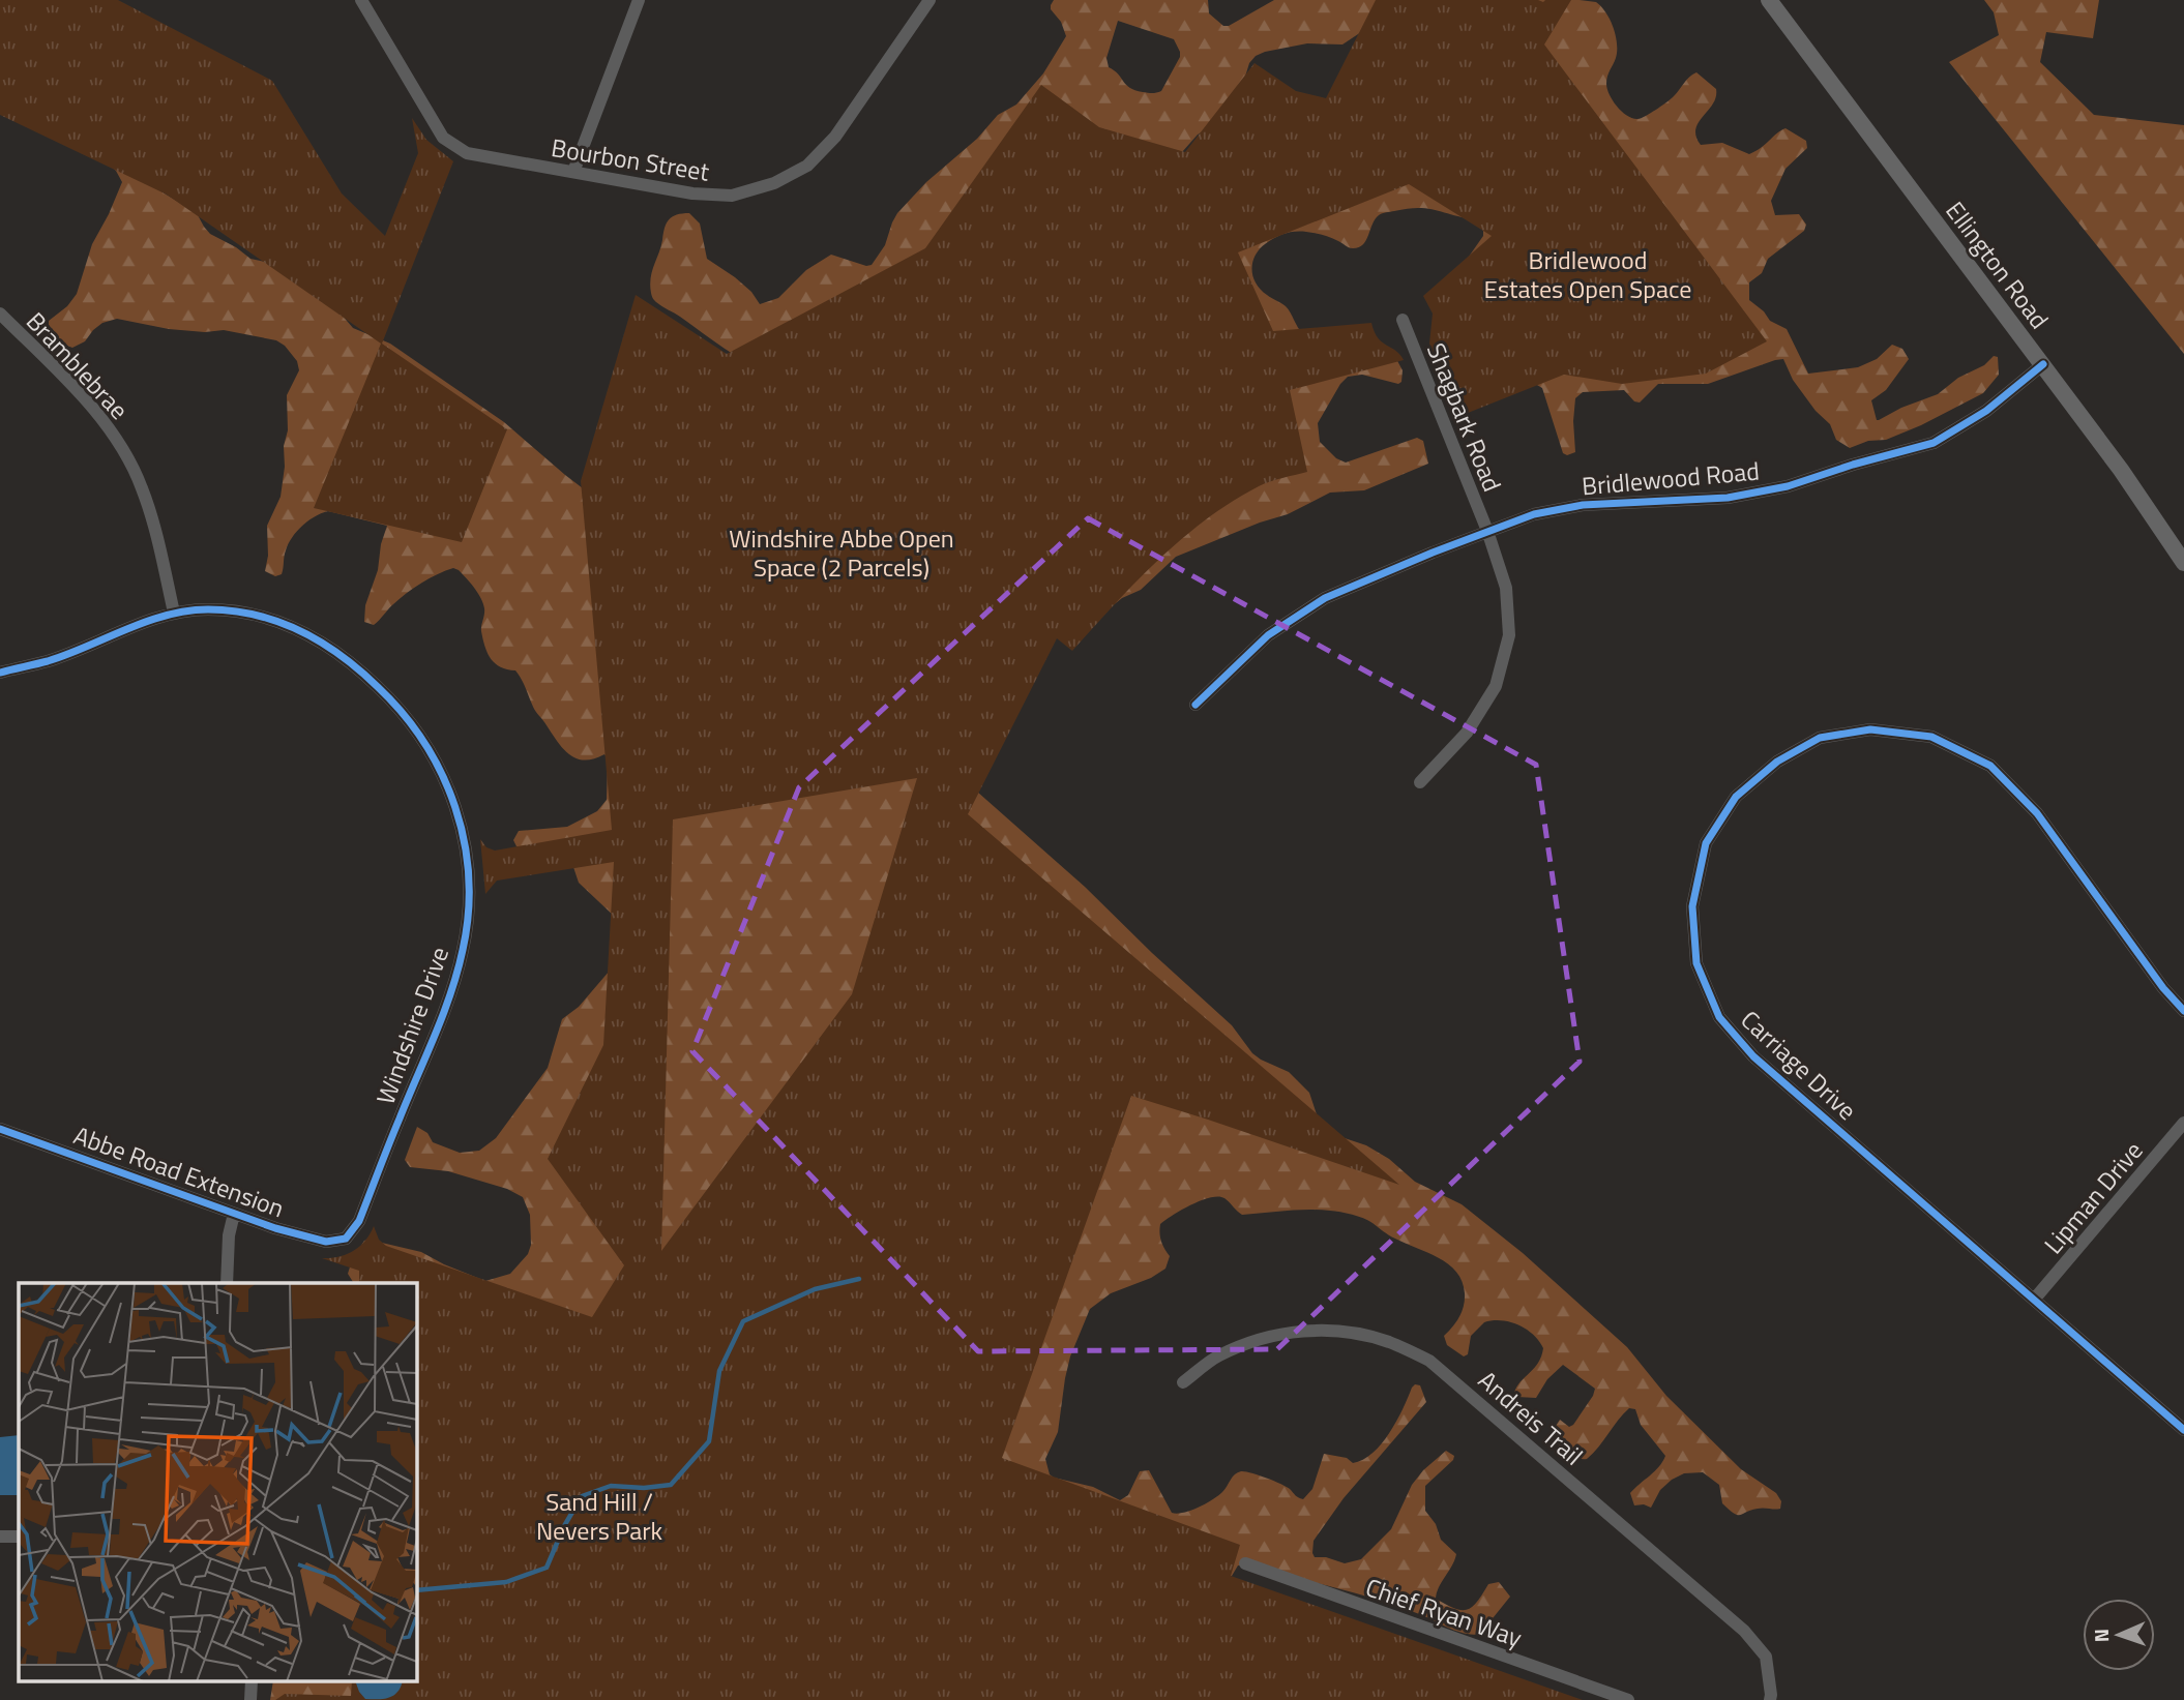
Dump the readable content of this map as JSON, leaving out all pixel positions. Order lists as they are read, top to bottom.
{
  "streets": {
    "main road": ["Ellington Road"],
    "street": [
      "Bourbon Street",
      "Bramblebrae",
      "Shagbark Road",
      "Bridlewood Road",
      "Windshire Drive",
      "Carriage Drive",
      "Abbe Road Extension",
      "Lipman Drive",
      "Andreis Trail",
      "Chief Ryan Way"
    ]
  },
  "crossings": [
    ["Ellington Road", "Bridlewood Road"],
    ["Bramblebrae", "Windshire Drive"],
    ["Shagbark Road", "Bridlewood Road"],
    ["Windshire Drive", "Abbe Road Extension"],
    ["Carriage Drive", "Lipman Drive"]
  ],
  "parks": ["Bridlewood Estates Open Space", "Windshire Abbe Open Space (2 Parcels)", "Sand Hill / Nevers Park"],
  "north": "left"
}
